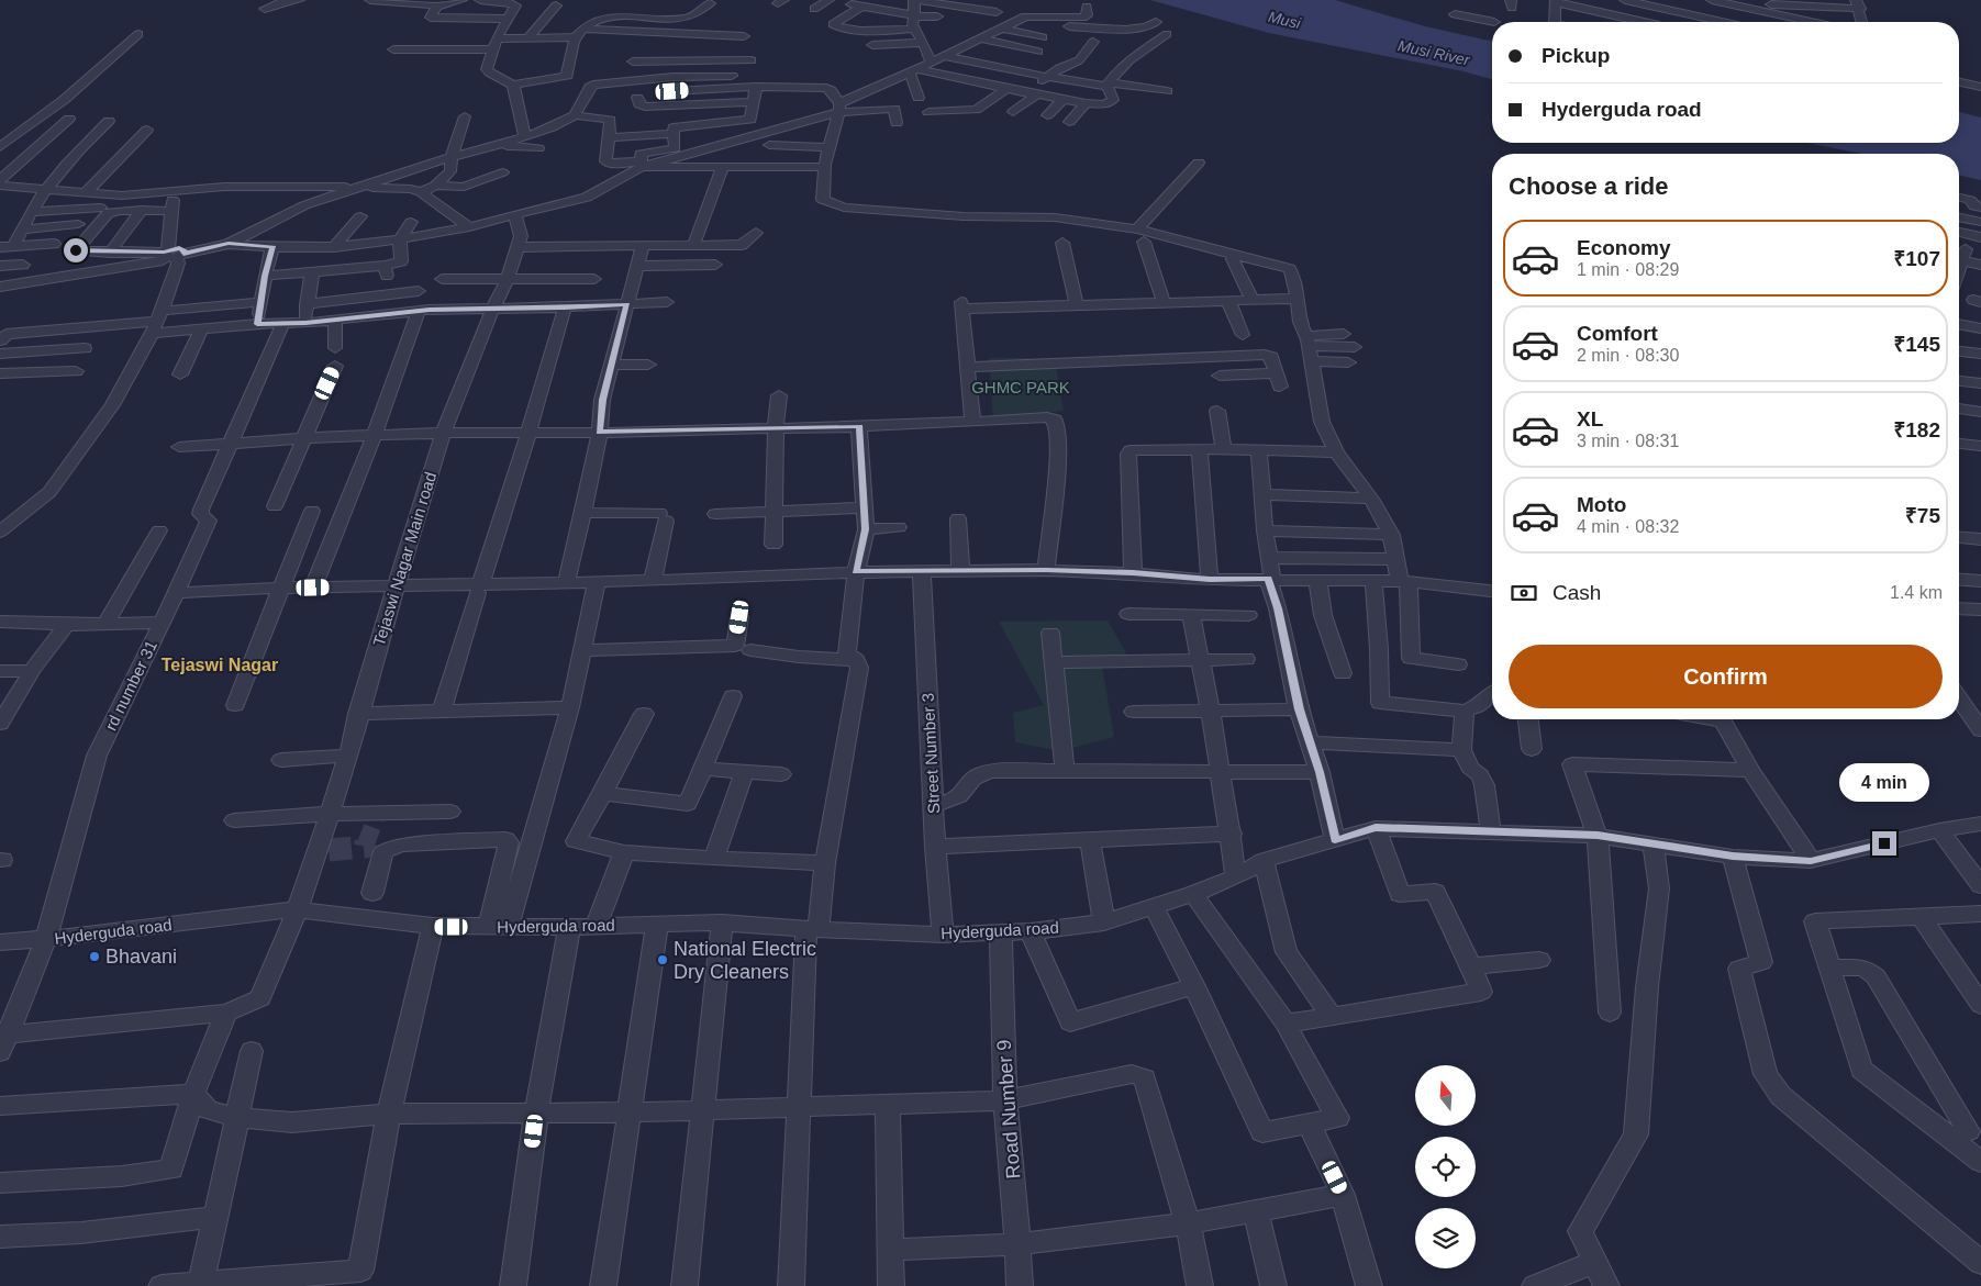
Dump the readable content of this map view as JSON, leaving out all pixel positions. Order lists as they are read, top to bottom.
{
  "streets": {
    "street": [
      "Tejaswi Nagar Main road",
      "rd number 31",
      "Street Number 3",
      "Hyderguda road",
      "Road Number 9"
    ]
  },
  "crossings": [
    ["Tejaswi Nagar Main road", "rd number 31"],
    ["Tejaswi Nagar Main road", "Hyderguda road"],
    ["rd number 31", "Hyderguda road"],
    ["Street Number 3", "Hyderguda road"],
    ["Hyderguda road", "Road Number 9"]
  ],
  "districts": ["Tejaswi Nagar"],
  "water": ["Musi", "Musi River"],
  "parks": ["GHMC PARK"],
  "places": ["Bhavani", "National Electric Dry Cleaners"],
  "north": "top",
  "page": {
    "banner": ["Pickup", "Hyderguda road"],
    "heading": "Choose a ride",
    "list": [
      {
        "name": "Economy",
        "note": "1 min · 08:29",
        "value": "₹107"
      },
      {
        "name": "Comfort",
        "note": "2 min · 08:30",
        "value": "₹145"
      },
      {
        "name": "XL",
        "note": "3 min · 08:31",
        "value": "₹182"
      },
      {
        "name": "Moto",
        "note": "4 min · 08:32",
        "value": "₹75"
      }
    ],
    "pay": ["Cash", "1.4 km"],
    "buttons": "Confirm",
    "bubble": "4 min"
  }
}
